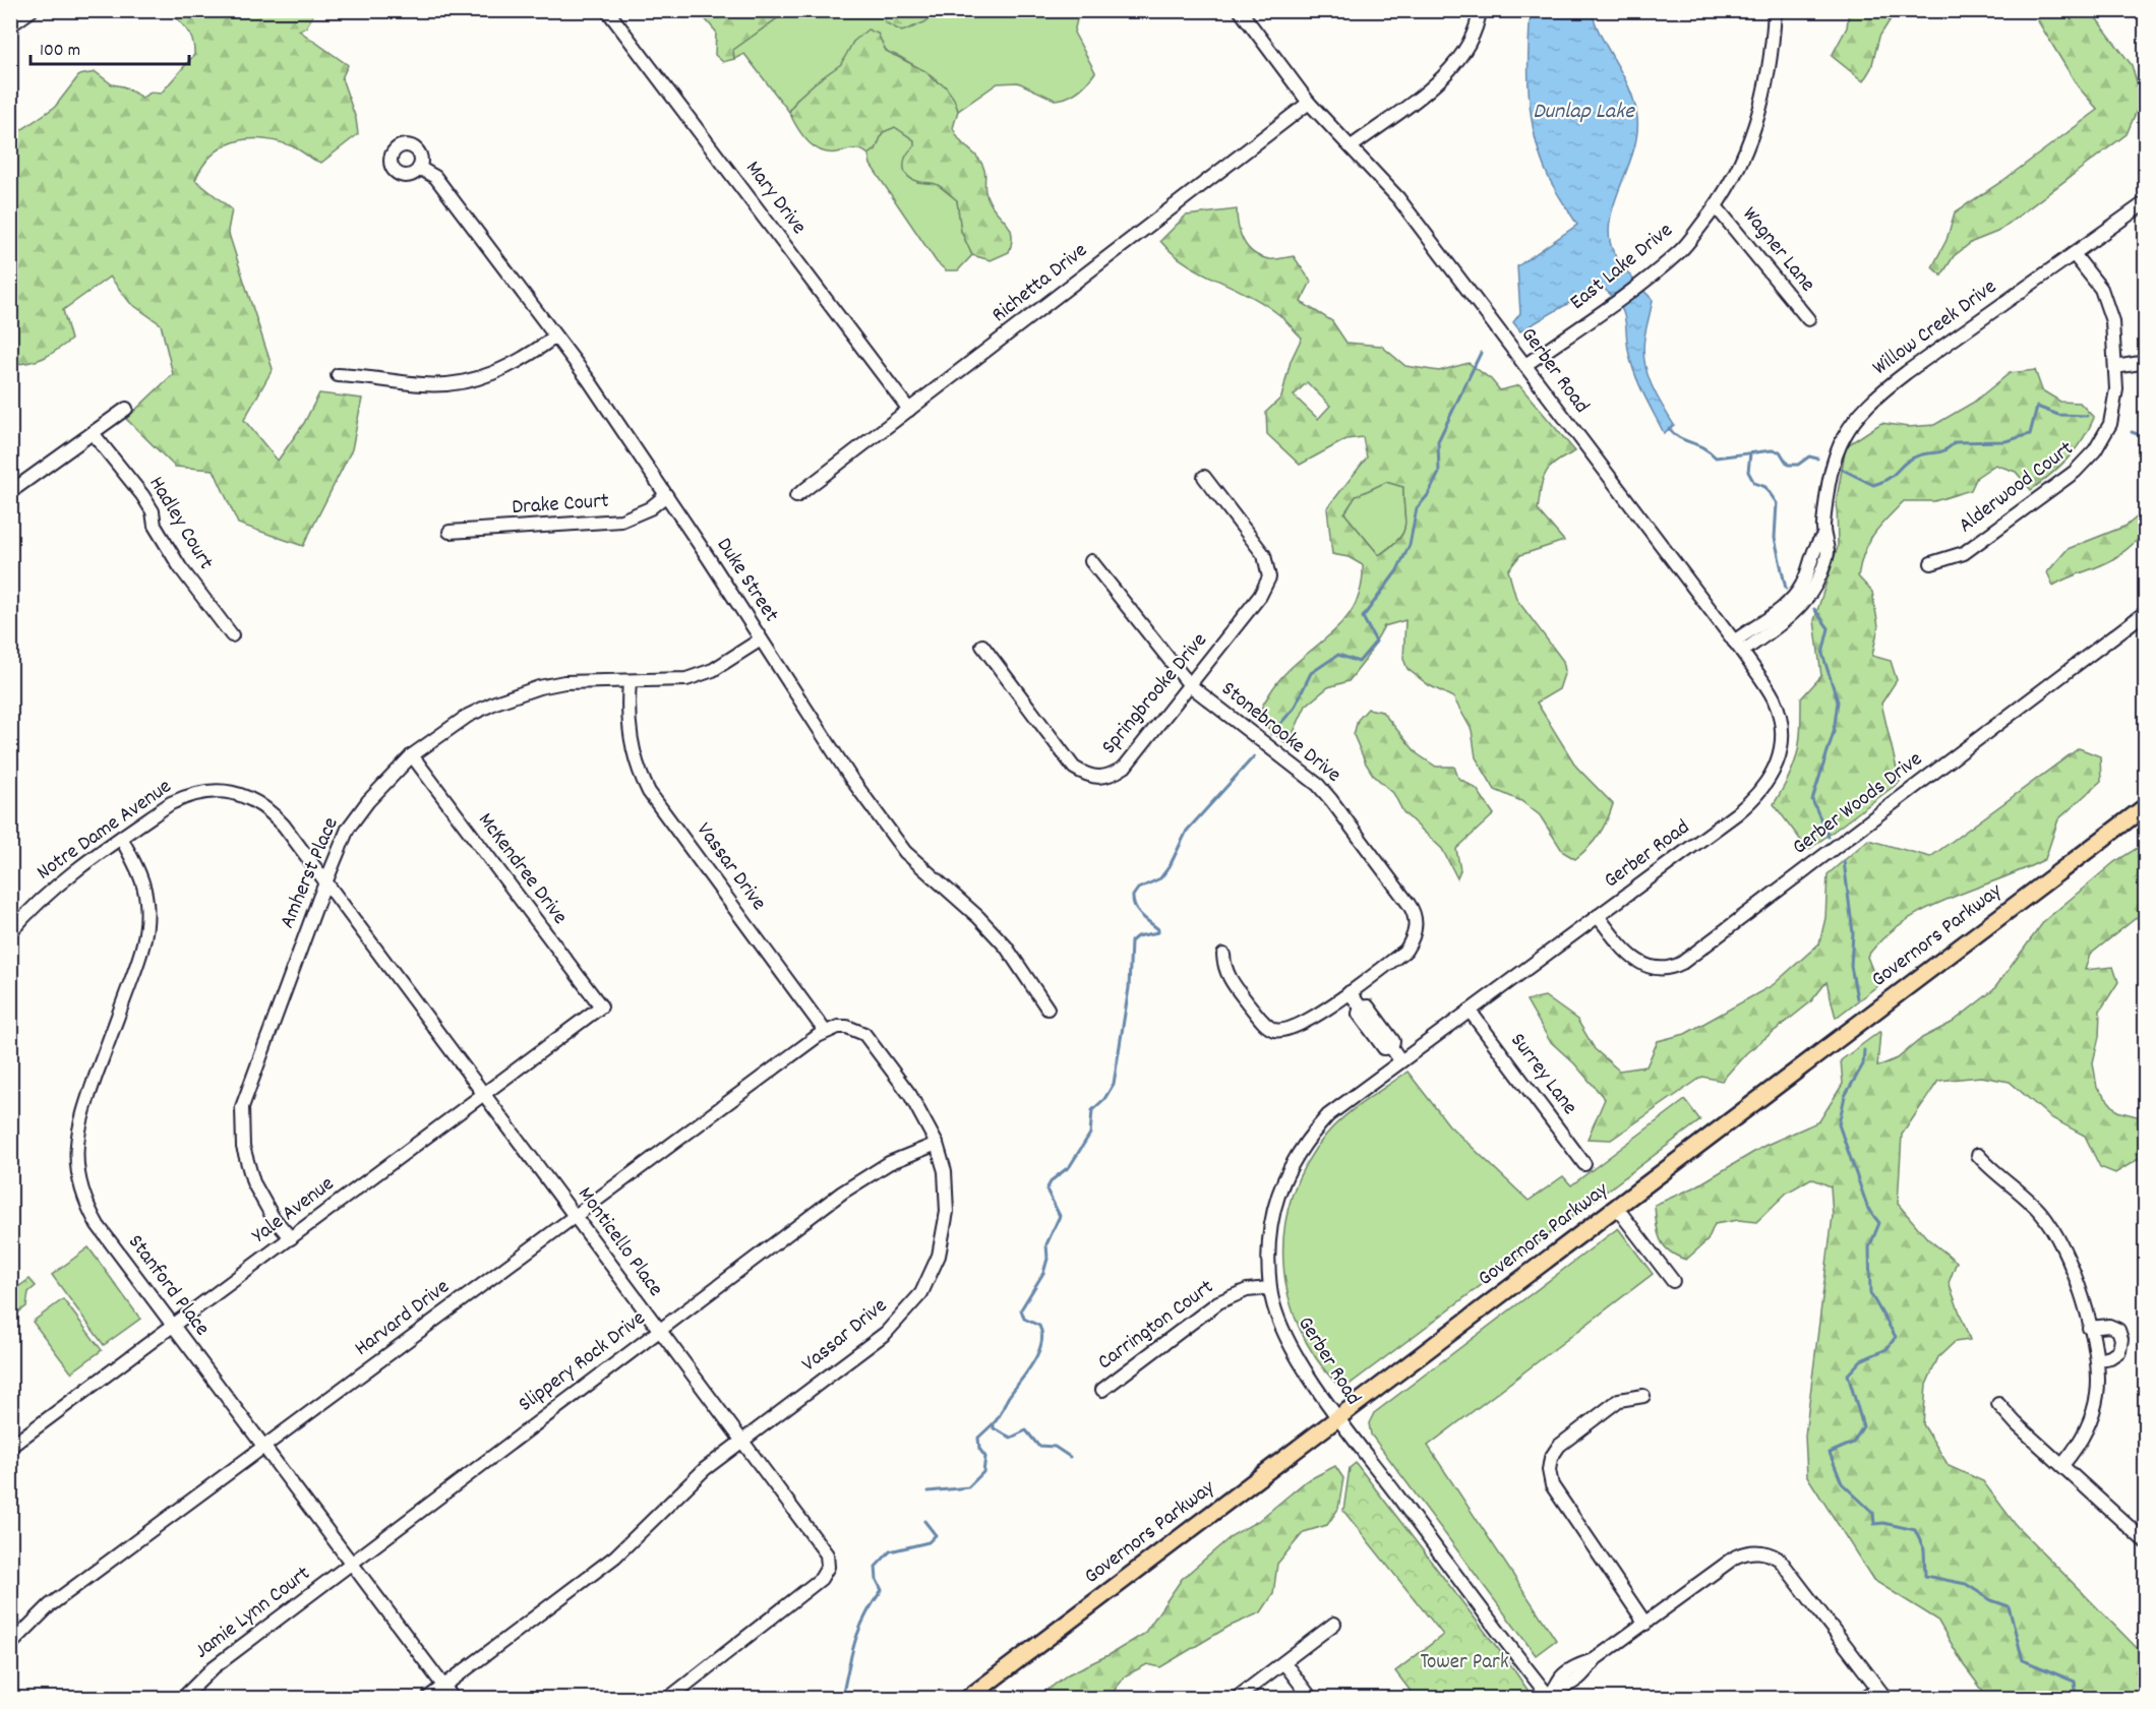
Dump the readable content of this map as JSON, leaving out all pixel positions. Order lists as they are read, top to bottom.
{
  "streets": {
    "main road": ["Governors Parkway"],
    "street": [
      "Mary Drive",
      "Wagner Lane",
      "East Lake Drive",
      "Richetta Drive",
      "Willow Creek Drive",
      "Gerber Road",
      "Alderwood Court",
      "Drake Court",
      "Hadley Court",
      "Duke Street",
      "Springbrooke Drive",
      "Stonebrooke Drive",
      "Gerber Woods Drive",
      "Notre Dame Avenue",
      "Vassar Drive",
      "McKendree Drive",
      "Amherst Place",
      "Surrey Lane",
      "Yale Avenue",
      "Monticello Place",
      "Stanford Place",
      "Harvard Drive",
      "Carrington Court",
      "Slippery Rock Drive",
      "Jamie Lynn Court"
    ]
  },
  "crossings": [
    ["Mary Drive", "Richetta Drive"],
    ["Wagner Lane", "East Lake Drive"],
    ["East Lake Drive", "Gerber Road"],
    ["Richetta Drive", "Gerber Road"],
    ["Willow Creek Drive", "Gerber Road"],
    ["Willow Creek Drive", "Alderwood Court"],
    ["Gerber Road", "Gerber Woods Drive"],
    ["Gerber Road", "Governors Parkway"],
    ["Gerber Road", "Surrey Lane"],
    ["Gerber Road", "Carrington Court"],
    ["Drake Court", "Duke Street"],
    ["Duke Street", "Amherst Place"],
    ["Springbrooke Drive", "Stonebrooke Drive"],
    ["Notre Dame Avenue", "Monticello Place"],
    ["Notre Dame Avenue", "Stanford Place"],
    ["Vassar Drive", "Amherst Place"],
    ["Vassar Drive", "Monticello Place"],
    ["Vassar Drive", "Stanford Place"],
    ["Vassar Drive", "Harvard Drive"],
    ["Vassar Drive", "Slippery Rock Drive"],
    ["McKendree Drive", "Amherst Place"],
    ["McKendree Drive", "Yale Avenue"],
    ["Amherst Place", "Yale Avenue"],
    ["Amherst Place", "Monticello Place"],
    ["Yale Avenue", "Monticello Place"],
    ["Yale Avenue", "Stanford Place"],
    ["Monticello Place", "Harvard Drive"],
    ["Monticello Place", "Slippery Rock Drive"],
    ["Stanford Place", "Harvard Drive"],
    ["Stanford Place", "Slippery Rock Drive"],
    ["Stanford Place", "Jamie Lynn Court"],
    ["Slippery Rock Drive", "Jamie Lynn Court"]
  ],
  "water": ["Dunlap Lake"],
  "parks": ["Tower Park"],
  "scale_bar": "100 m"
}
